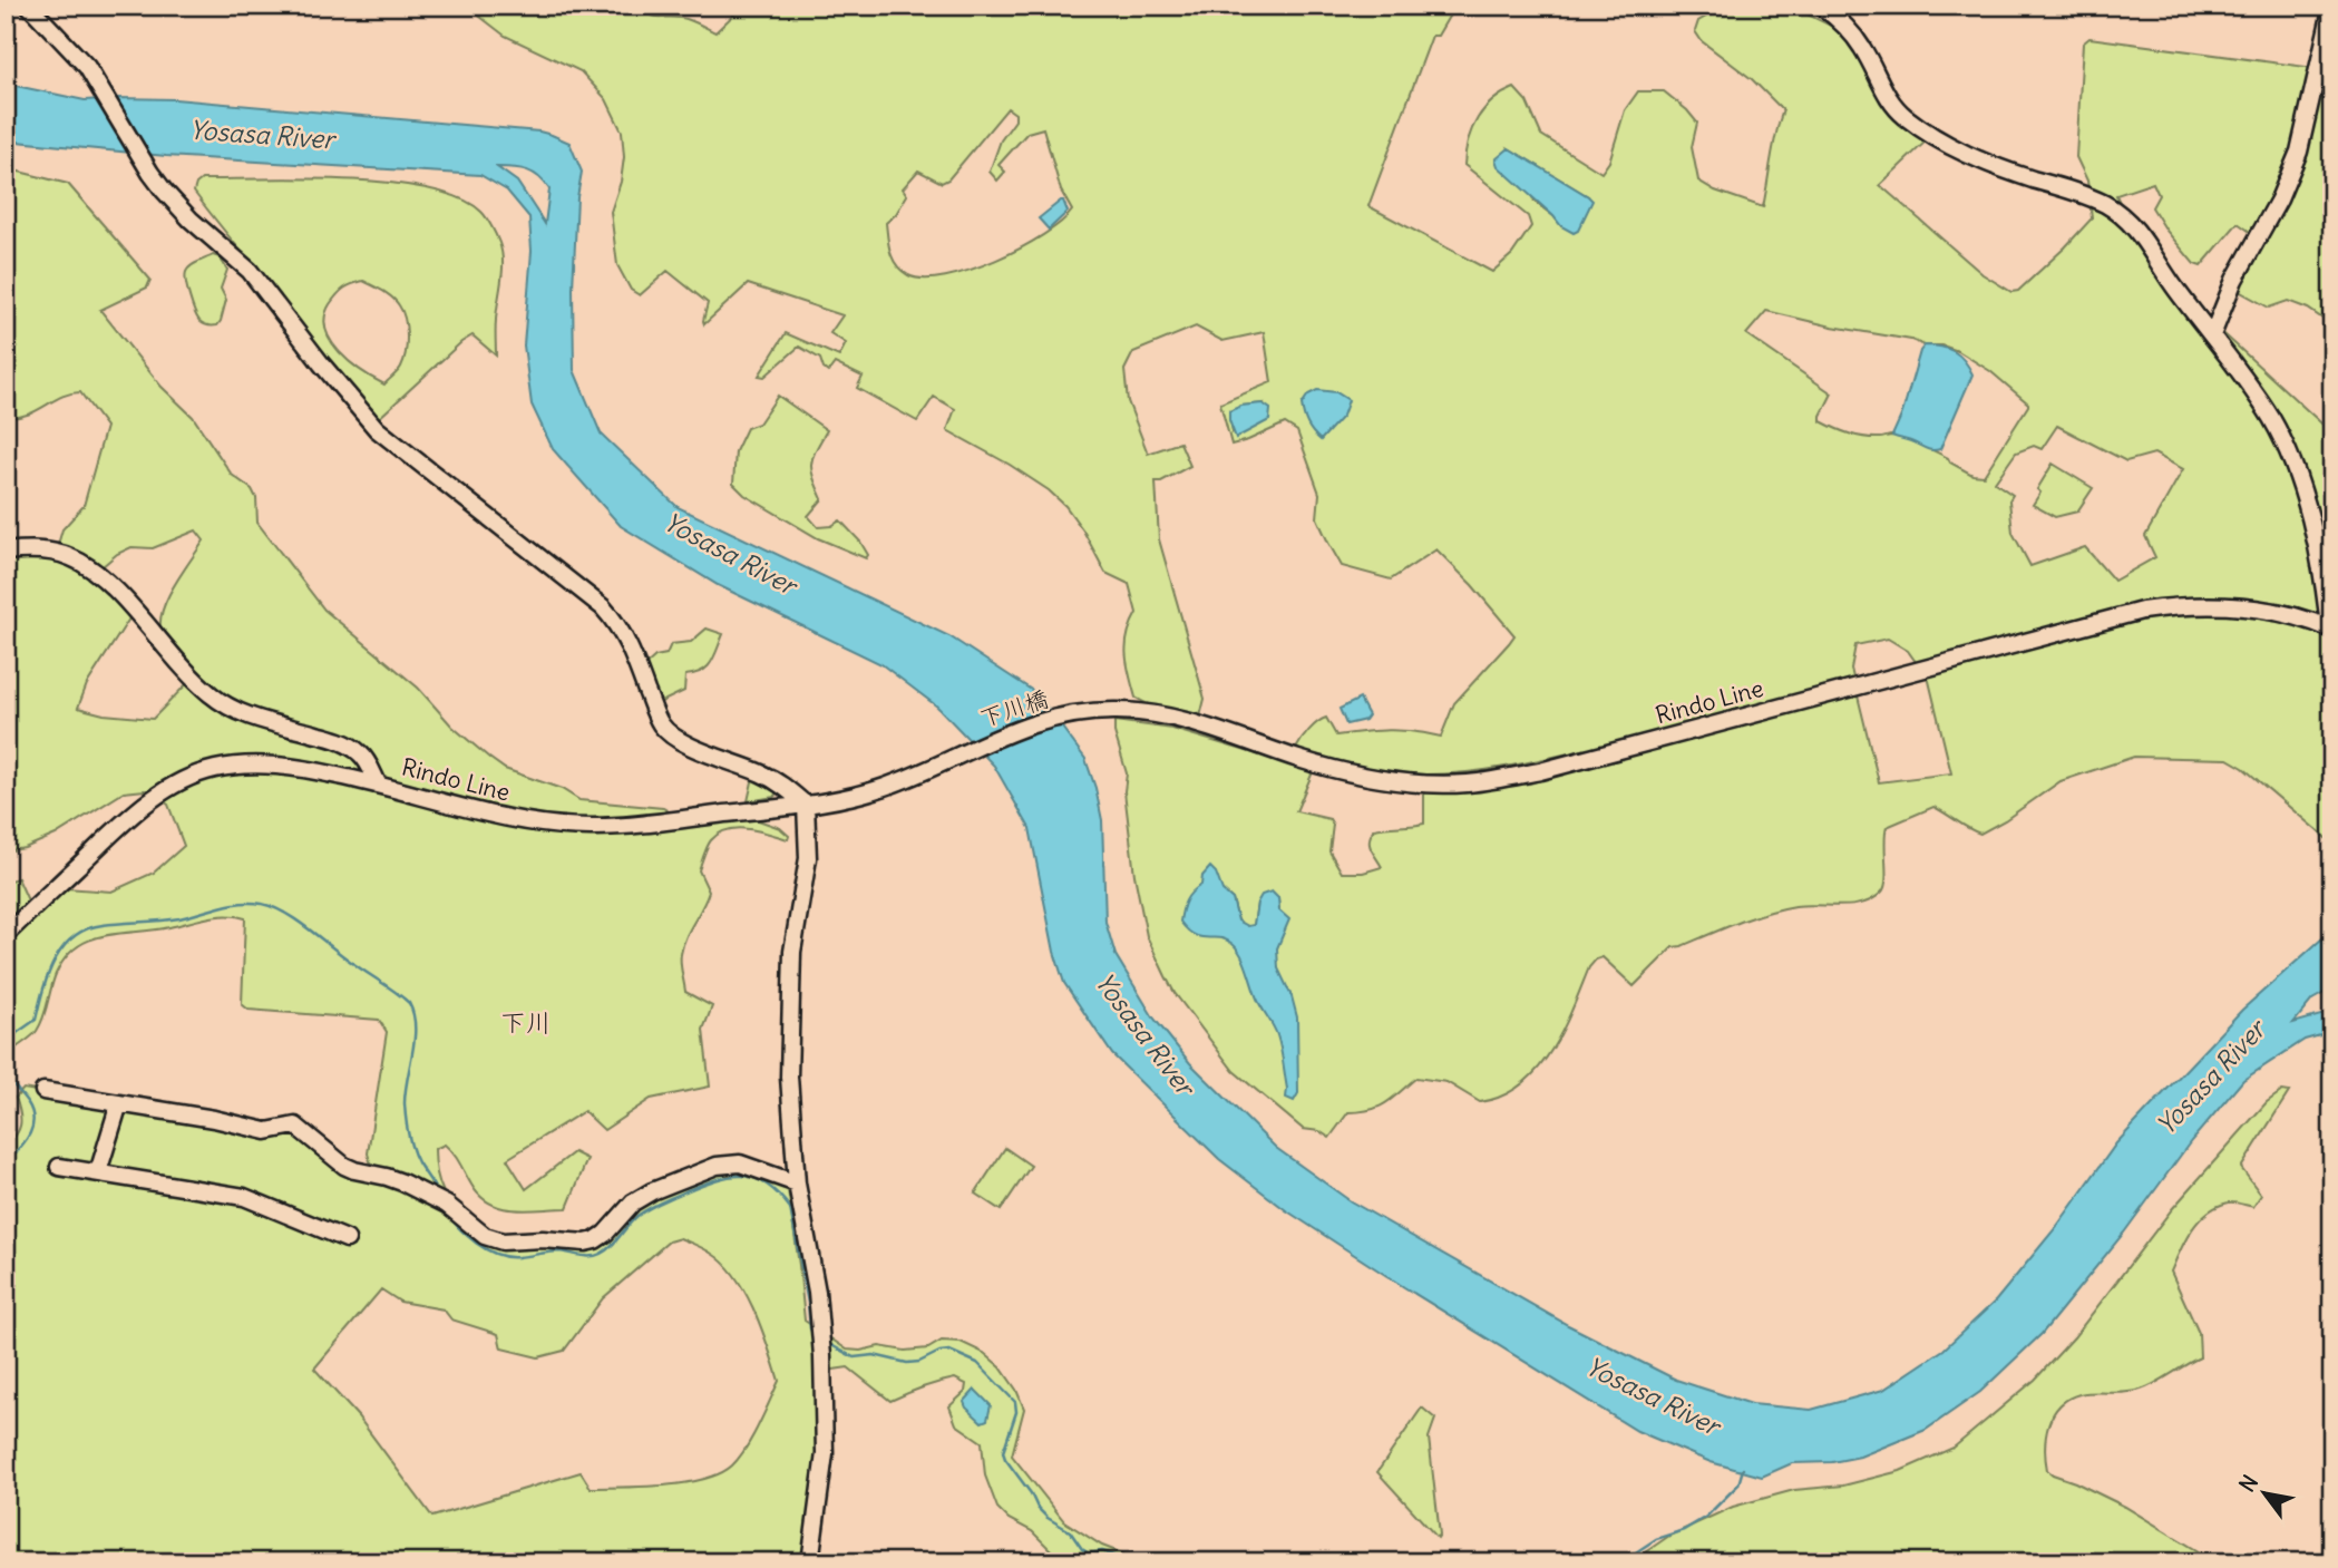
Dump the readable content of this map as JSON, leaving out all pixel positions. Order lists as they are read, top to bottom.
{
  "streets": {
    "street": ["Rindo Line", "下川橋"]
  },
  "crossings": [
    ["Rindo Line", "下川橋"]
  ],
  "districts": ["下川"],
  "water": ["Yosasa River"],
  "north": "top left"
}
